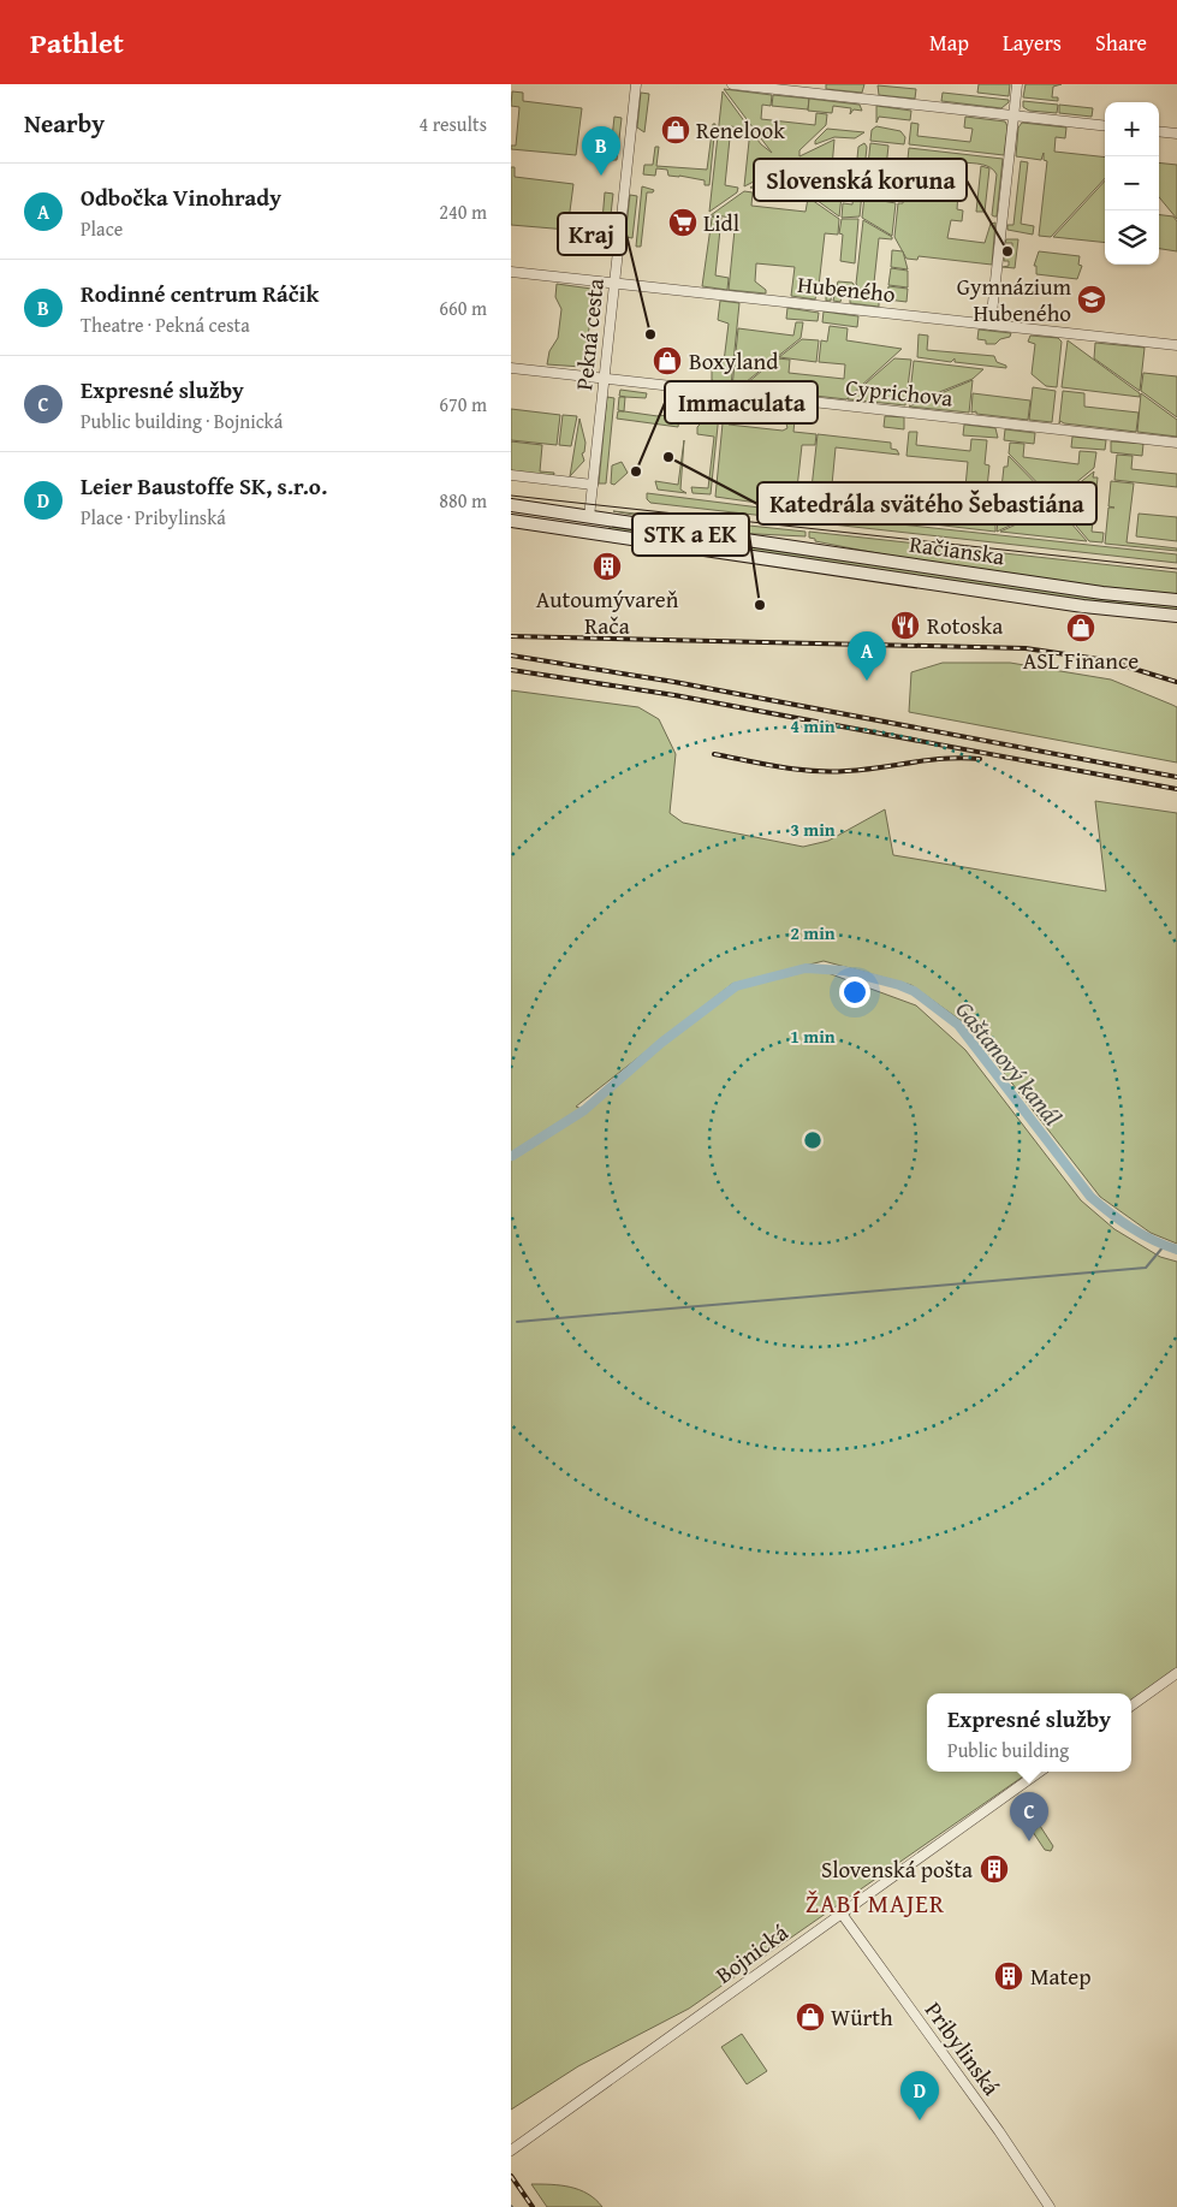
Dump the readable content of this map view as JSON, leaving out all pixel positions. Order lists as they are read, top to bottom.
{
  "streets": {
    "main road": ["Račianska"],
    "street": [
      "Hubeného",
      "Pekná cesta",
      "Cyprichova",
      "Bojnická",
      "Pribylinská"
    ]
  },
  "crossings": [
    ["Hubeného", "Pekná cesta"],
    ["Pekná cesta", "Cyprichova"],
    ["Pekná cesta", "Račianska"],
    ["Bojnická", "Pribylinská"]
  ],
  "districts": ["ŽABÍ MAJER"],
  "water": ["Gaštanový kanál"],
  "places": {
    "shop": [
      "Renelook",
      "Boxyland",
      "ASL Finance",
      "Würth"
    ],
    "supermarket": ["Lidl"],
    "other": [
      "Slovenská koruna",
      "Kraj",
      "Katedrála svätého Šebastiána",
      "Immaculata",
      "STK a EK"
    ],
    "school or university": ["Gymnázium Hubeného"],
    "building": ["Autoumývareň Rača", "Slovenská pošta", "Matep"],
    "restaurant": ["Rotoska"]
  },
  "page": {
    "header": "Pathlet",
    "nav": ["Map", "Layers", "Share"],
    "heading": ["Nearby", "4 results"],
    "map_buttons": ["+", "−"],
    "pins": [
      "B",
      "A",
      "C",
      "D"
    ],
    "list": [
      {
        "mark": "A",
        "name": "Odbočka Vinohrady",
        "note": "Place",
        "value": "240 m"
      },
      {
        "mark": "B",
        "name": "Rodinné centrum Ráčik",
        "note": "Theatre · Pekná cesta",
        "value": "660 m"
      },
      {
        "mark": "C",
        "name": "Expresné služby",
        "note": "Public building · Bojnická",
        "value": "670 m"
      },
      {
        "mark": "D",
        "name": "Leier Baustoffe SK, s.r.o.",
        "note": "Place · Pribylinská",
        "value": "880 m"
      }
    ],
    "popup": ["Expresné služby", "Public building"]
  },
  "rings": [
    "4 min",
    "3 min",
    "2 min",
    "1 min"
  ]
}
